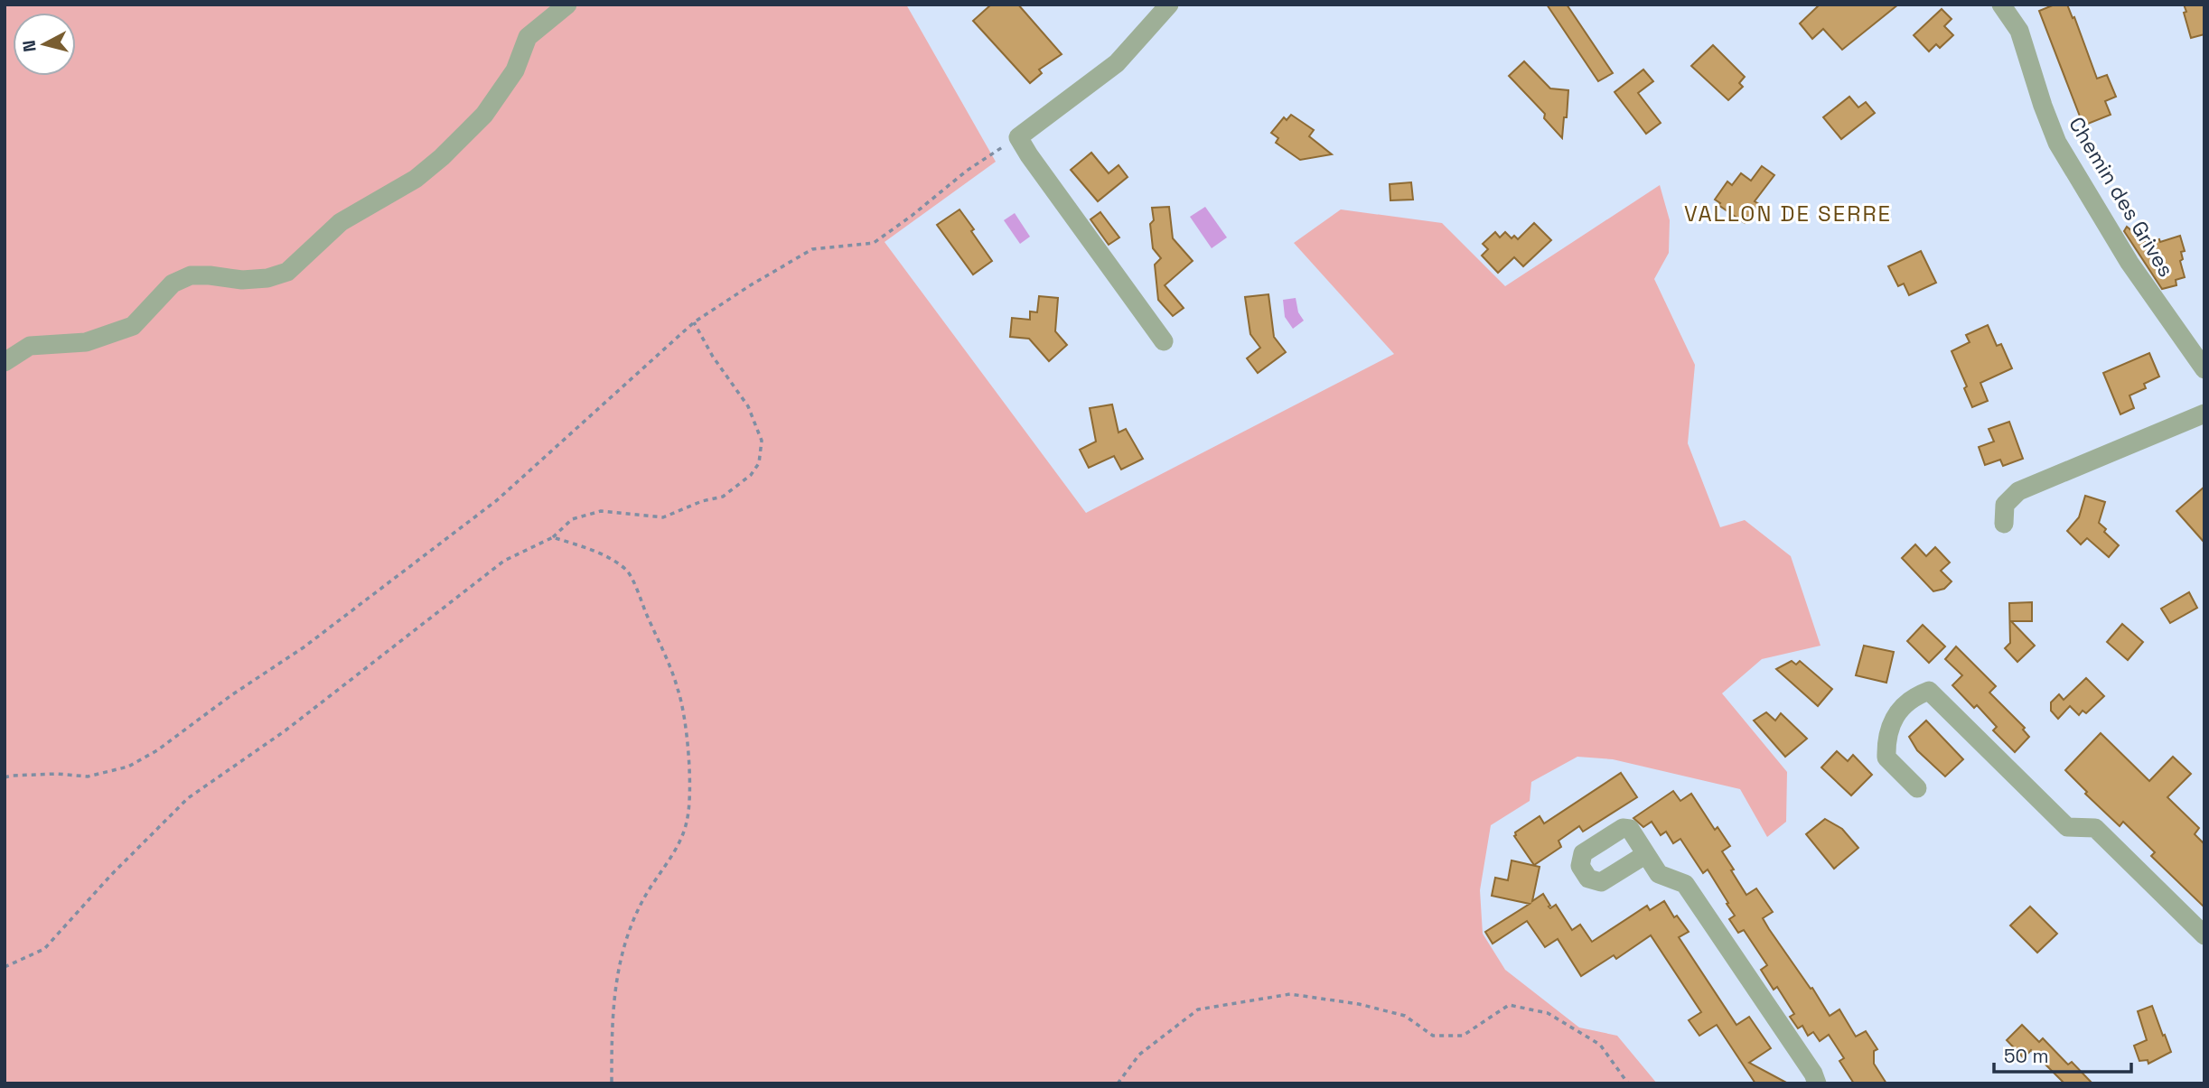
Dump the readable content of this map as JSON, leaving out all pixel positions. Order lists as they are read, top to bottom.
{
  "streets": {
    "street": ["Chemin des Grives"]
  },
  "districts": ["VALLON DE SERRE"],
  "scale_bar": "50 m",
  "north": "left"
}
